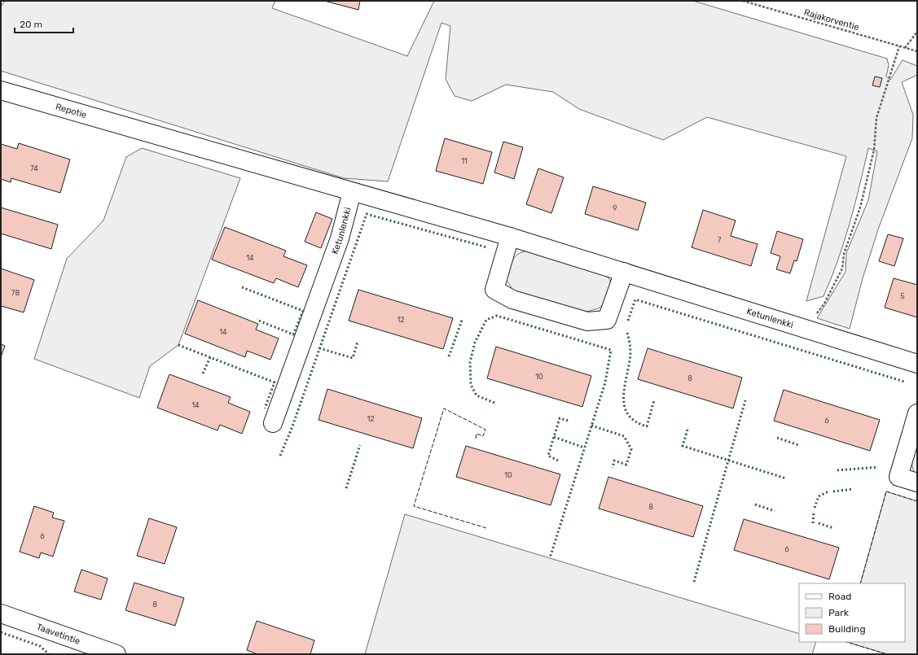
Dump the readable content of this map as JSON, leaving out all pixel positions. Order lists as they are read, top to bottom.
{
  "streets": {
    "street": ["Repotie", "Ketunlenkki", "Taavetintie"],
    "path": ["Rajakorventie"]
  },
  "crossings": [
    ["Repotie", "Ketunlenkki"]
  ],
  "house_numbers": [
    "11",
    "74",
    "9",
    "7",
    "14",
    "78",
    "5",
    "12",
    "14",
    "10",
    "8",
    "14",
    "12",
    "6",
    "10",
    "8",
    "6",
    "6",
    "8"
  ],
  "legend": ["Road", "Park", "Building"],
  "scale_bar": "20 m"
}
